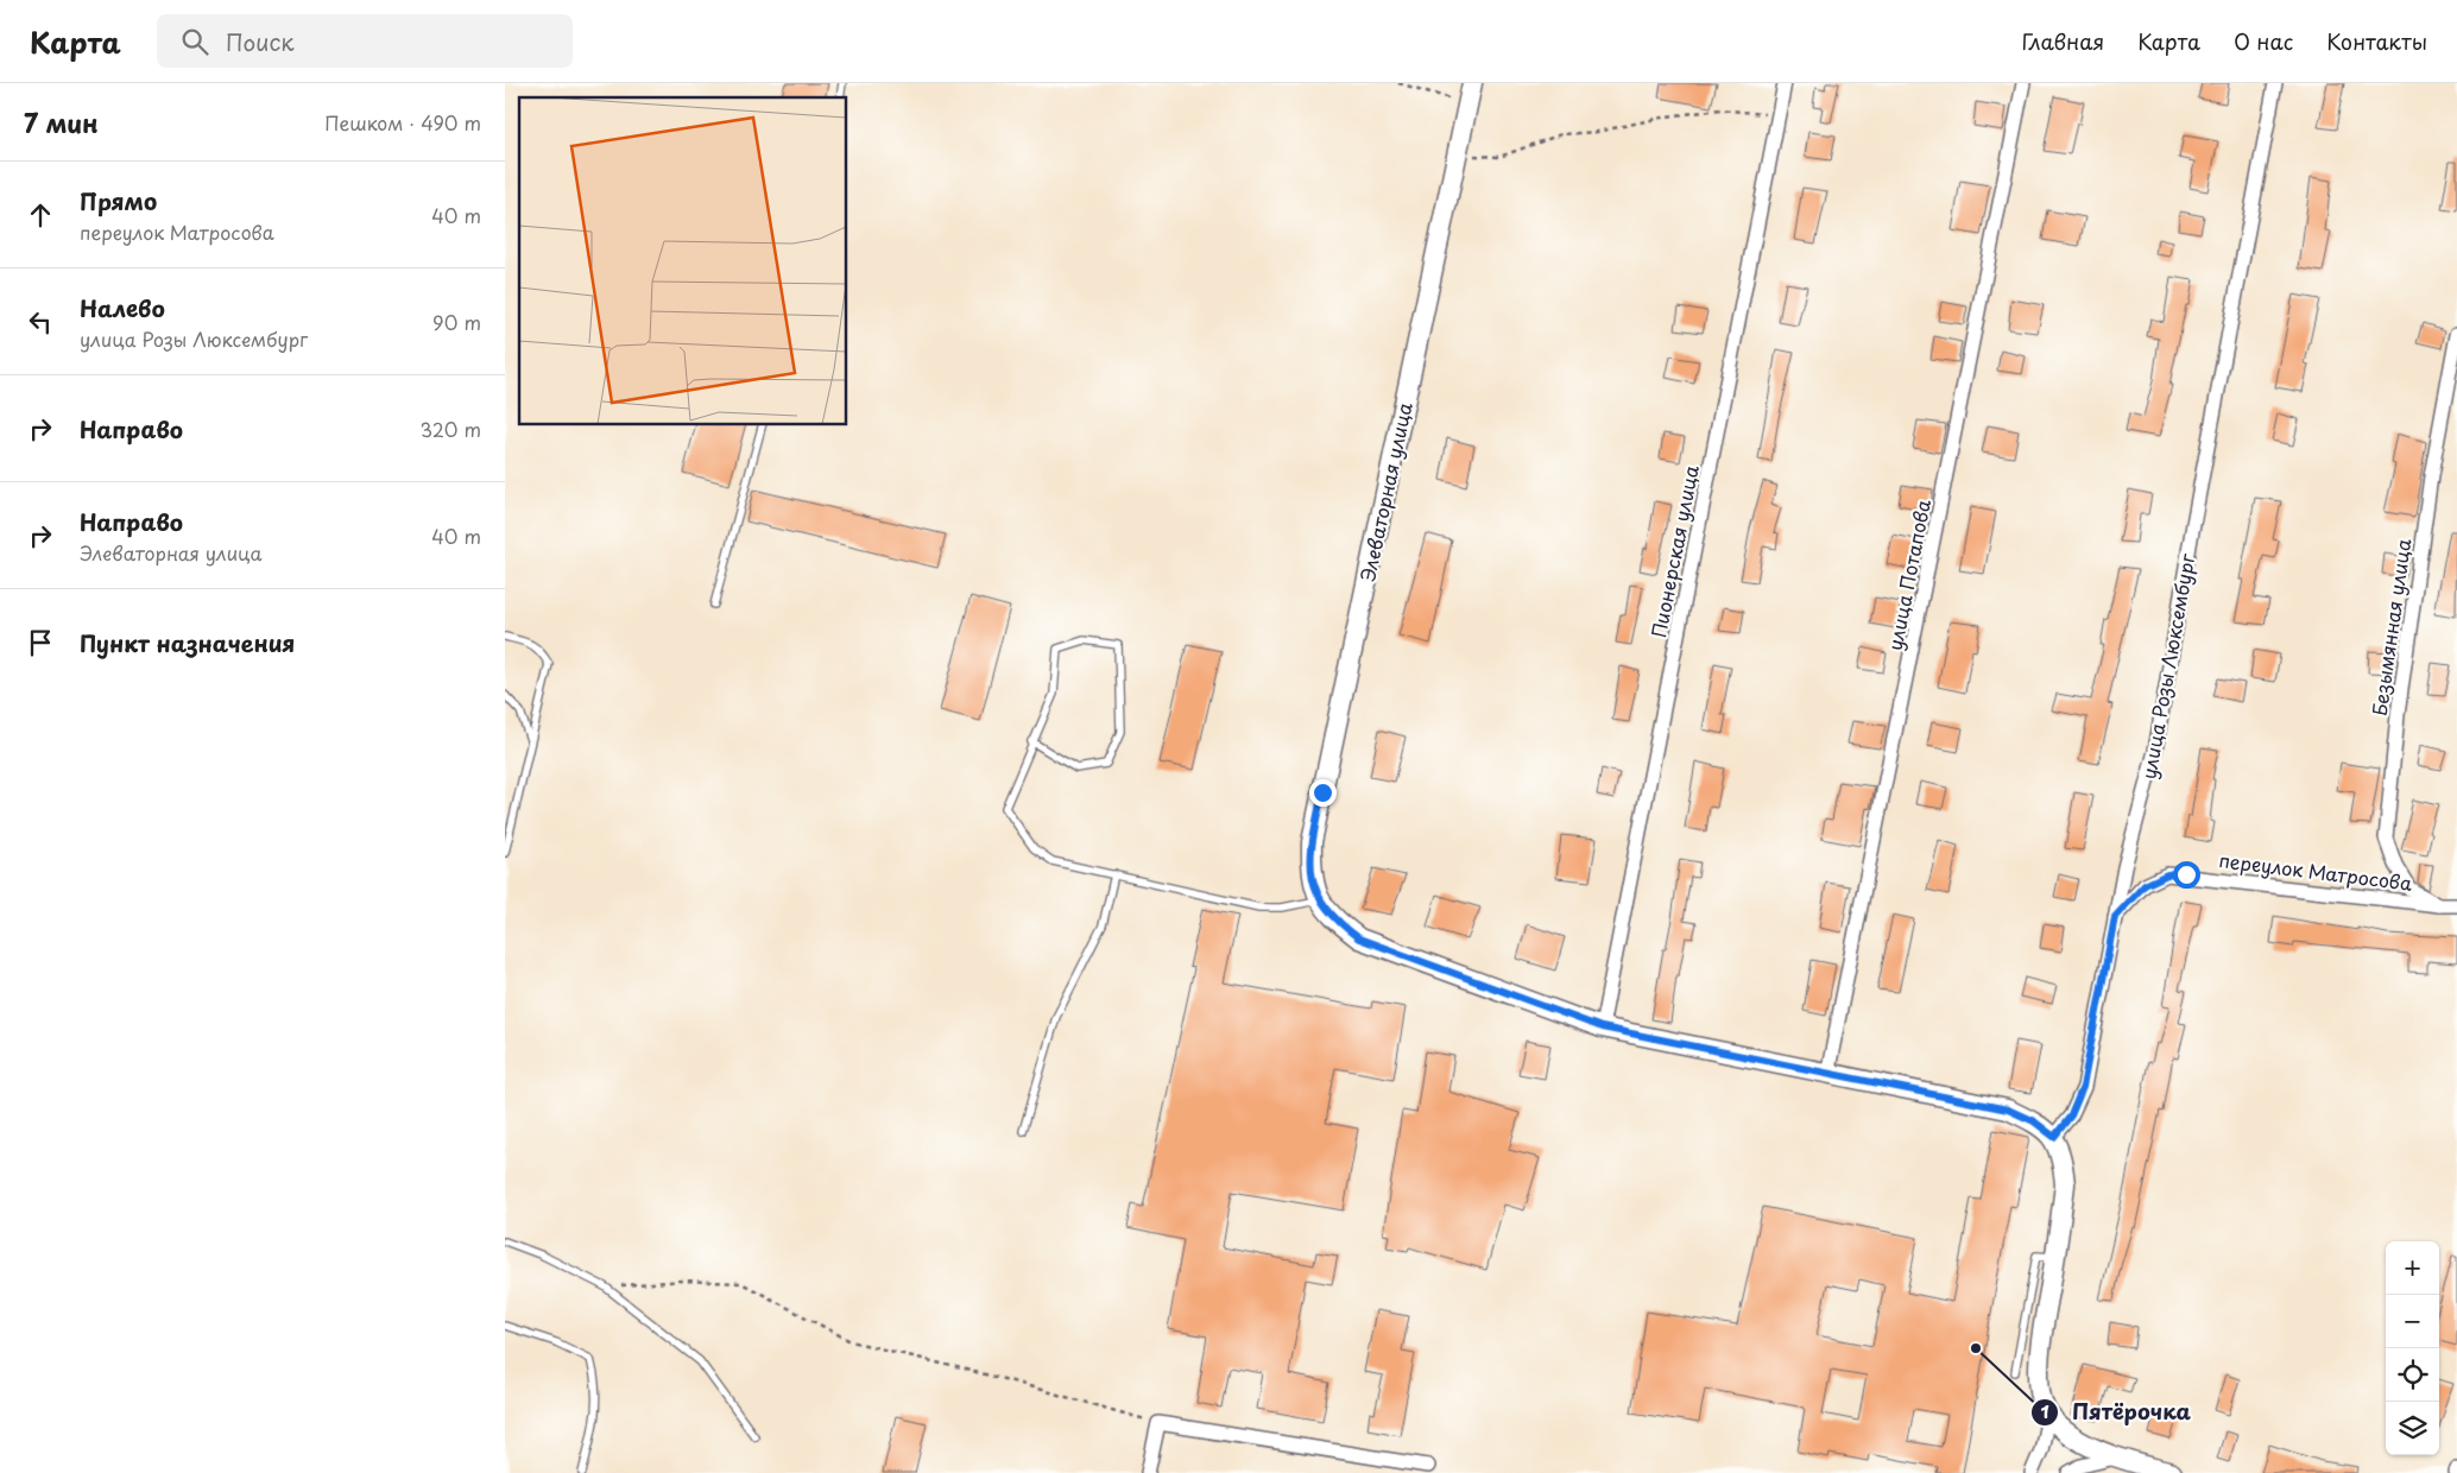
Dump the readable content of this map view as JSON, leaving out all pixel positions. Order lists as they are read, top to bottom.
{
  "streets": {
    "main road": ["Элеваторная улица"],
    "street": [
      "Пионерская улица",
      "улица Потапова",
      "Безымянная улица",
      "улица Розы Люксембург",
      "переулок Матросова"
    ]
  },
  "crossings": [
    ["Безымянная улица", "переулок Матросова"],
    ["улица Розы Люксембург", "переулок Матросова"]
  ],
  "places": ["Пятёрочка"],
  "page": {
    "header": "Карта",
    "search": "Поиск",
    "nav": [
      "Главная",
      "Карта",
      "О нас",
      "Контакты"
    ],
    "heading": ["7 мин", "Пешком · 490 m"],
    "list": [
      ["Прямо", "переулок Матросова", "40 m"],
      ["Налево", "улица Розы Люксембург", "90 m"],
      ["Направо", "320 m"],
      ["Направо", "Элеваторная улица", "40 m"],
      "Пункт назначения"
    ],
    "map_buttons": ["+", "−"]
  }
}
